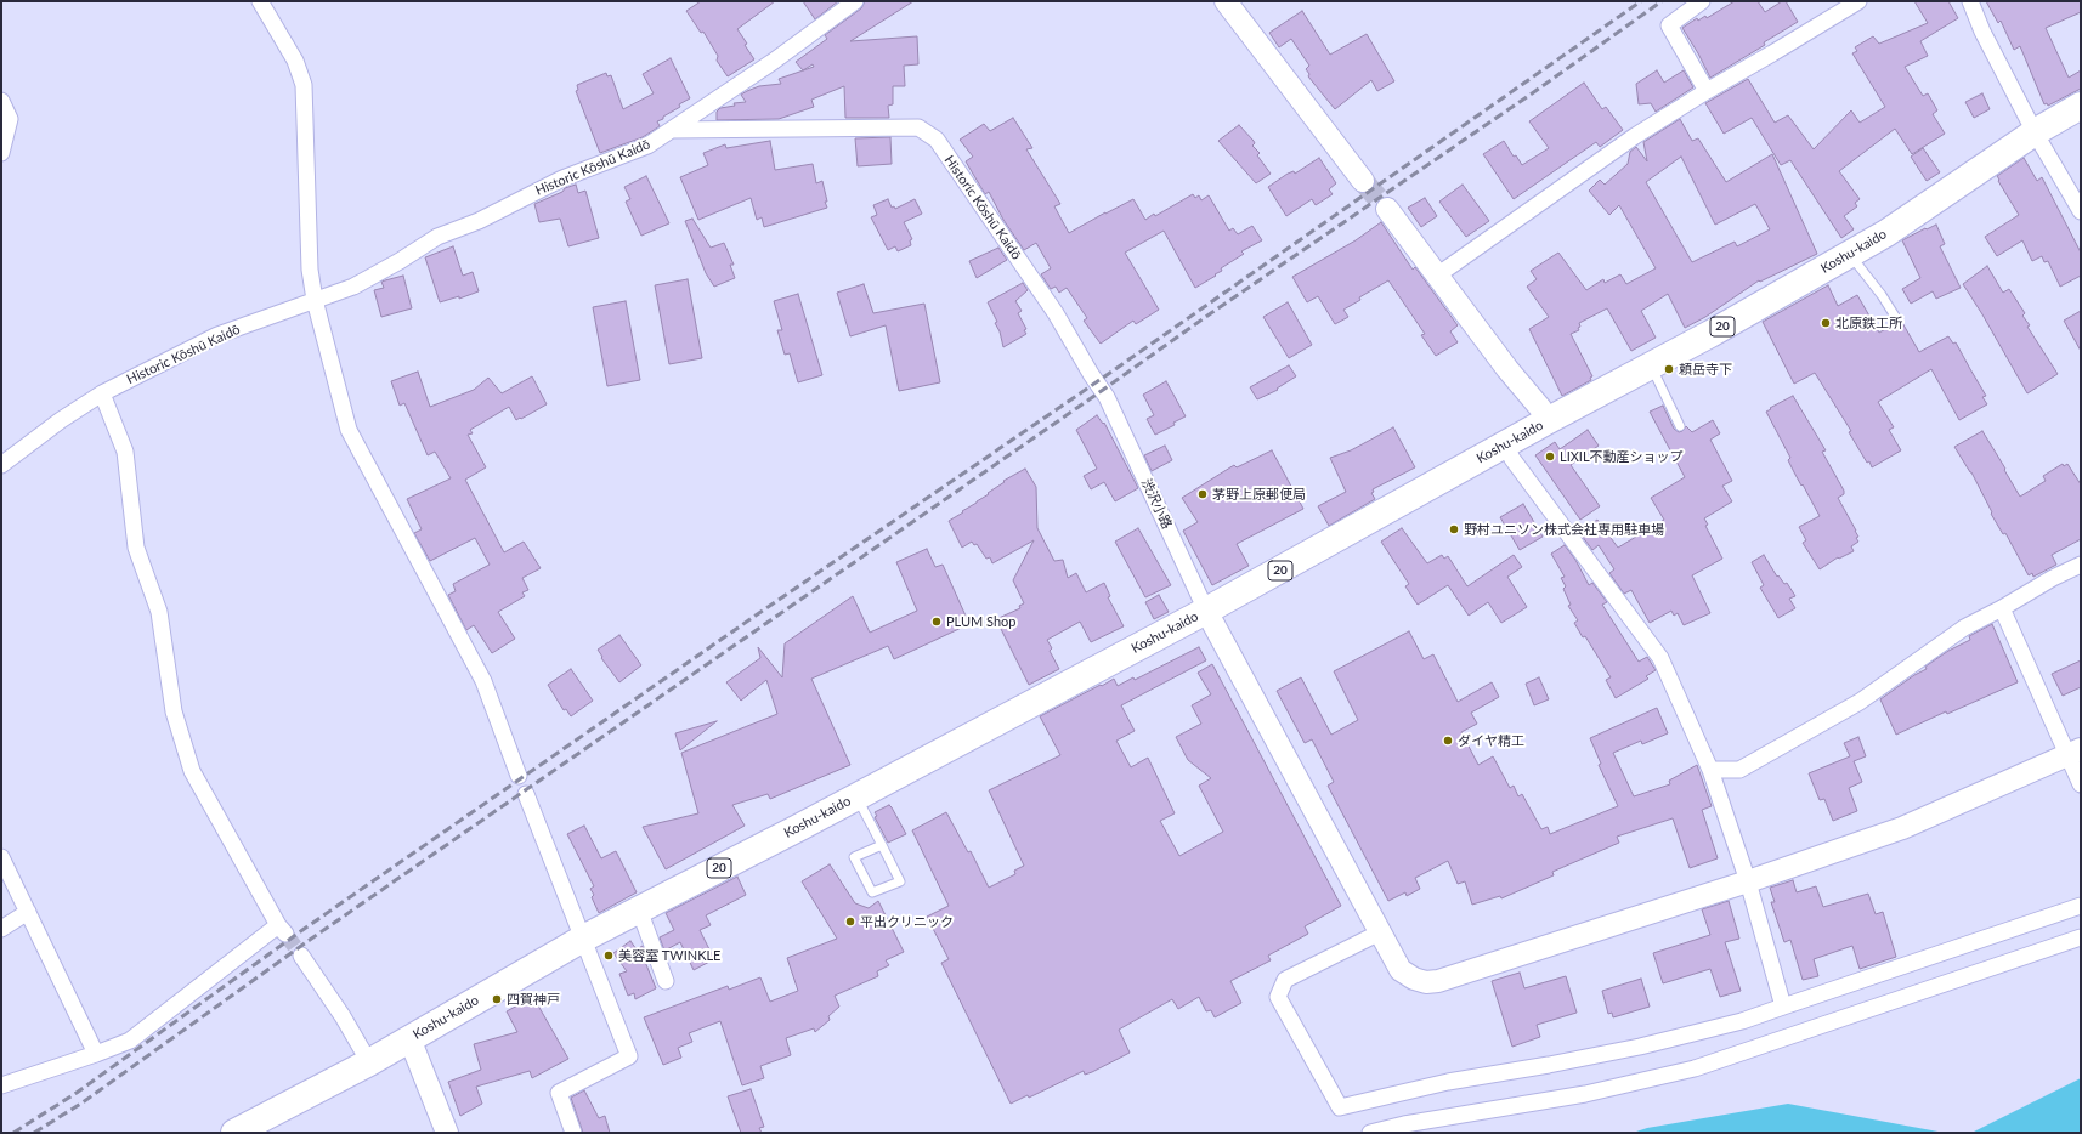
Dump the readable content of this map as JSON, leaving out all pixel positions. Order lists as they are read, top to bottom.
{
  "streets": {
    "highway": ["Koshu-kaido", "20"],
    "street": ["Historic Kōshū Kaidō", "渋沢小路"]
  },
  "crossings": [
    ["Historic Kōshū Kaidō", "渋沢小路"],
    ["Koshu-kaido", "渋沢小路"]
  ],
  "places": [
    "北原鉄工所",
    "頼岳寺下",
    "LIXIL不動産ショップ",
    "茅野上原郵便局",
    "野村ユニソン株式会社専用駐車場",
    "PLUM Shop",
    "ダイヤ精工",
    "平出クリニック",
    "美容室 TWINKLE",
    "四賀神戸"
  ]
}
